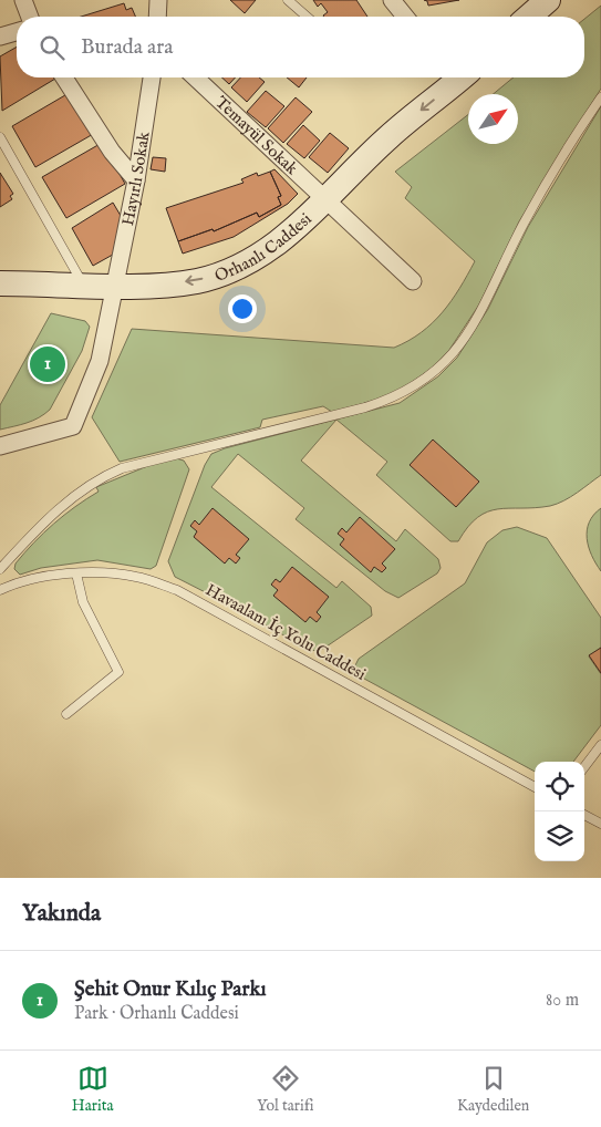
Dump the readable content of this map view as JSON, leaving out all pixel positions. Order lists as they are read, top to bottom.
{
  "streets": {
    "street": ["Temayül Sokak", "Hayırlı Sokak", "Orhanlı Caddesi"],
    "lane": ["Havaalanı İç Yolu Caddesi"]
  },
  "crossings": [
    ["Temayül Sokak", "Orhanlı Caddesi"],
    ["Hayırlı Sokak", "Orhanlı Caddesi"]
  ],
  "one_way": ["Orhanlı Caddesi"],
  "north": "top right",
  "page": {
    "search": "Burada ara",
    "pins": "1",
    "heading": "Yakında",
    "list": [
      {
        "mark": "1",
        "name": "Şehit Onur Kılıç Parkı",
        "note": "Park · Orhanlı Caddesi",
        "value": "80 m"
      }
    ],
    "nav": ["Harita", "Yol tarifi", "Kaydedilen"]
  }
}
